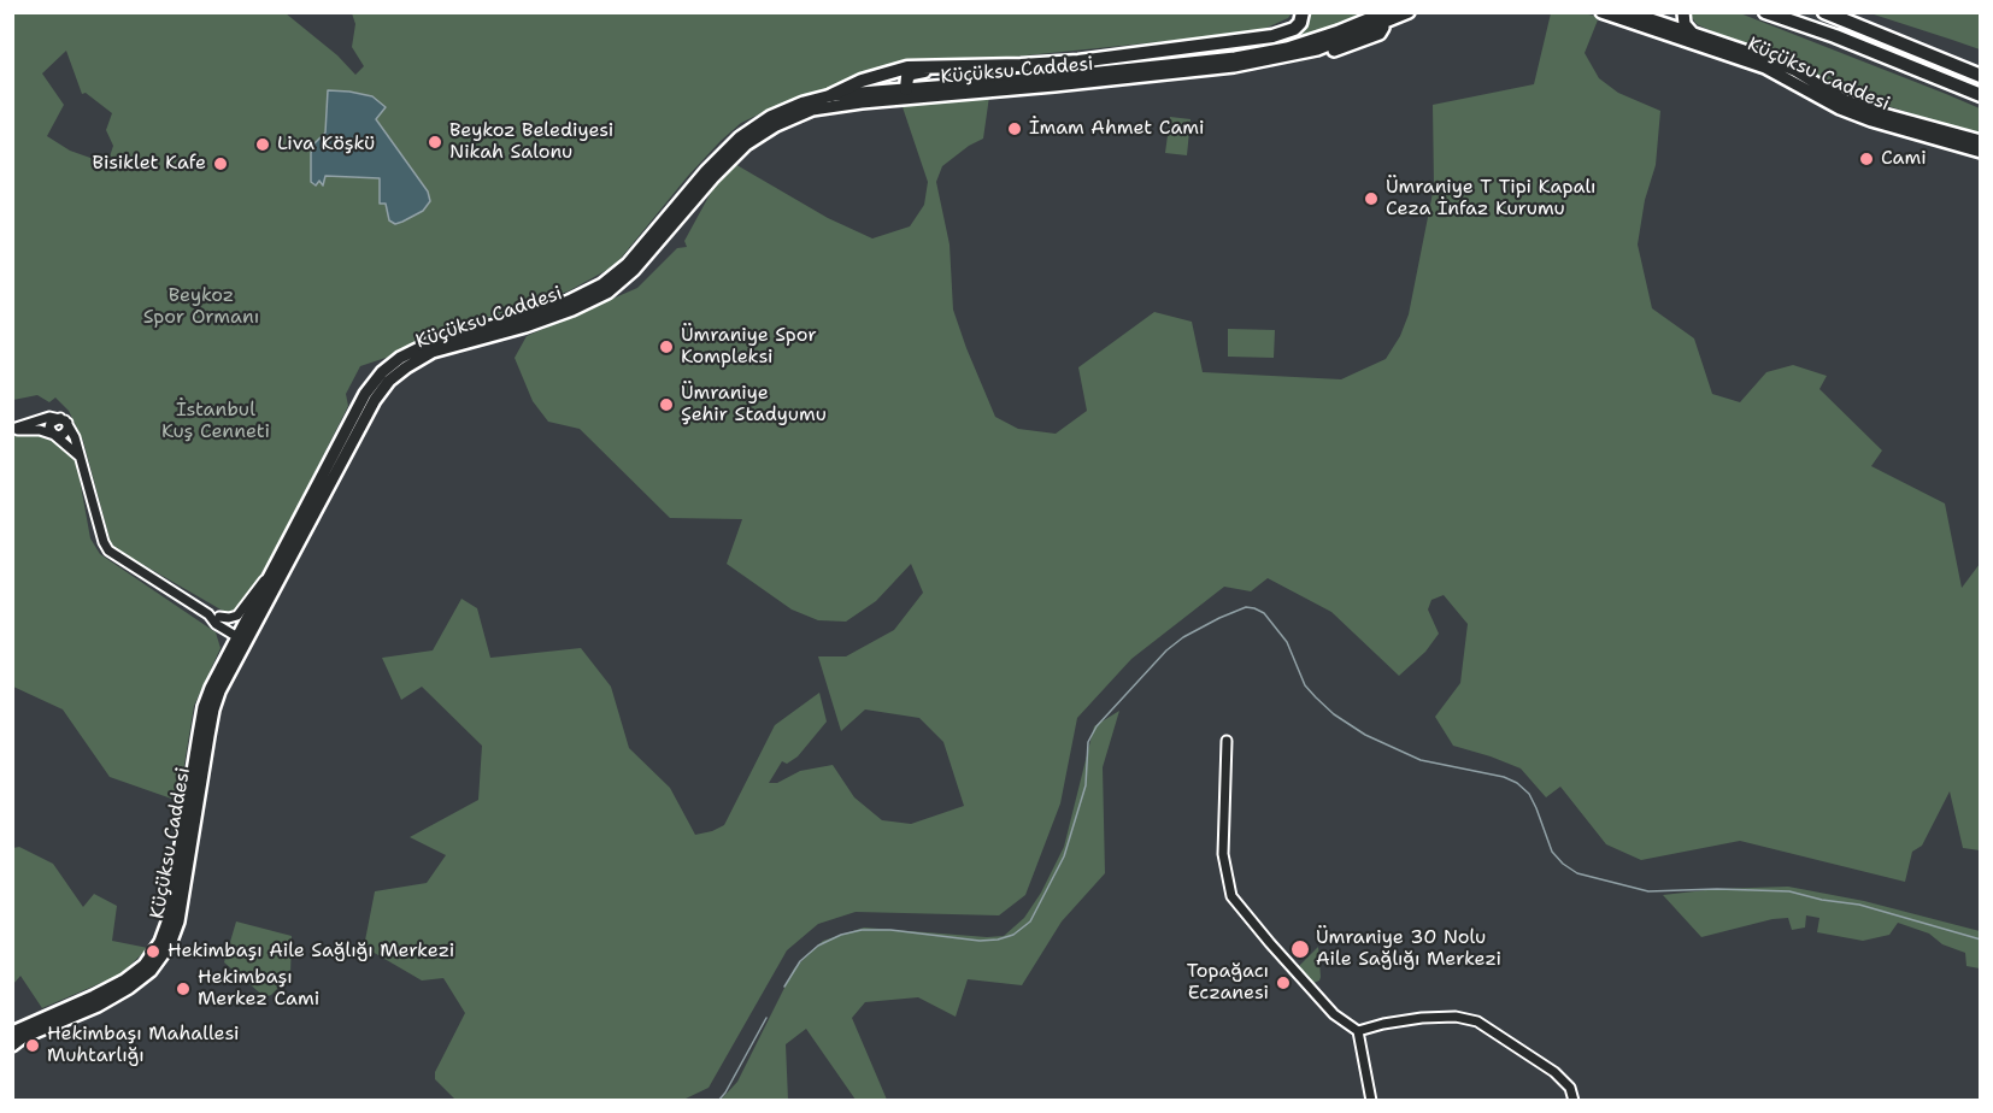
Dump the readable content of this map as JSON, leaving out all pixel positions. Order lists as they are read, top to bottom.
{
  "streets": {
    "main road": ["Küçüksu Caddesi"]
  },
  "parks": ["Beykoz Spor Ormanı", "İstanbul Kuş Cenneti"],
  "places": [
    "İmam Ahmet Cami",
    "Beykoz Belediyesi Nikah Salonu",
    "Liva Köşkü",
    "Cami",
    "Bisiklet Kafe",
    "Ümraniye T Tipi Kapalı Ceza İnfaz Kurumu",
    "Ümraniye Spor Kompleksi",
    "Ümraniye Şehir Stadyumu",
    "Ümraniye 30 Nolu Aile Sağlığı Merkezi",
    "Hekimbaşı Aile Sağlığı Merkezi",
    "Topağacı Eczanesi",
    "Hekimbaşı Merkez Cami",
    "Hekimbaşı Mahallesi Muhtarlığı"
  ]
}
